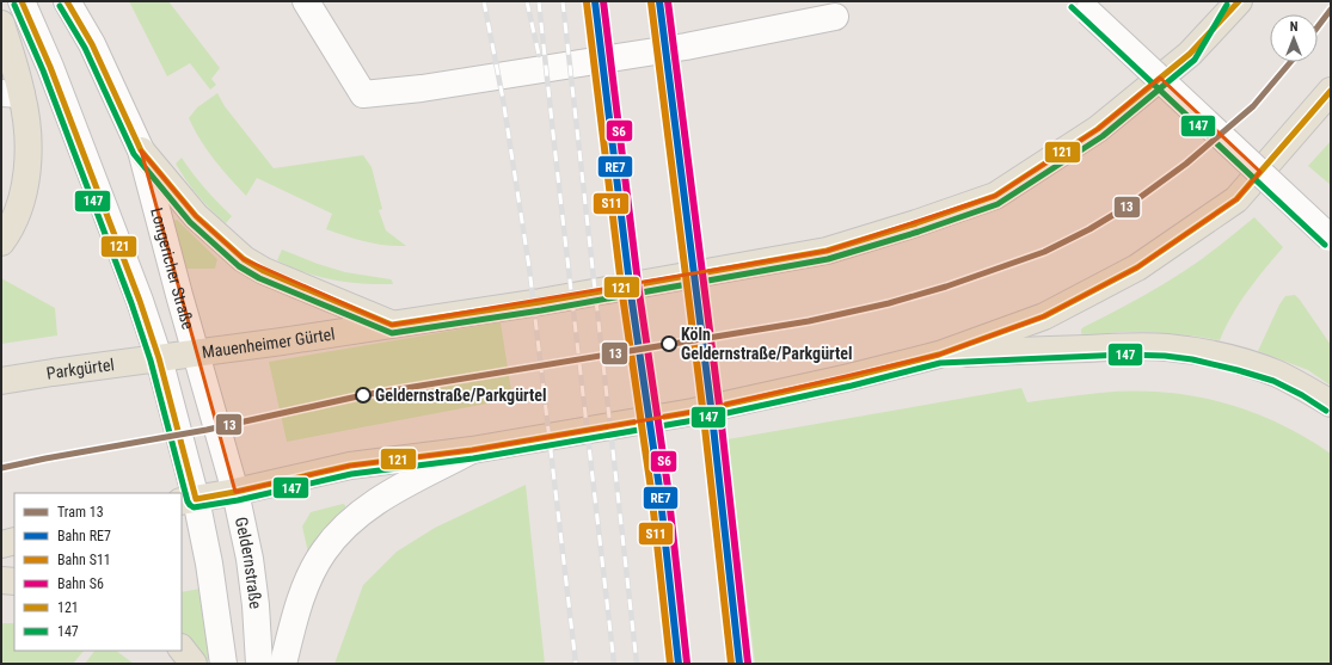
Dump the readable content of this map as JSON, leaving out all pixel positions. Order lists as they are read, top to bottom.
{
  "streets": {
    "main road": ["Mauenheimer Gürtel", "Parkgürtel"],
    "street": ["Longericher Straße", "Geldernstraße"]
  },
  "crossings": [
    ["Longericher Straße", "Mauenheimer Gürtel"],
    ["Longericher Straße", "Geldernstraße"],
    ["Mauenheimer Gürtel", "Parkgürtel"],
    ["Mauenheimer Gürtel", "Geldernstraße"]
  ],
  "places": ["Köln Geldernstraße/Parkgürtel", "Geldernstraße/Parkgürtel"],
  "lines": [
    "rail line RE7",
    "rail line S6",
    "transit line 121",
    "rail line S11",
    "transit line 147",
    "tram line 13"
  ],
  "legend": [
    "Tram 13",
    "Bahn RE7",
    "Bahn S11",
    "Bahn S6",
    "121",
    "147"
  ],
  "north": "top"
}
